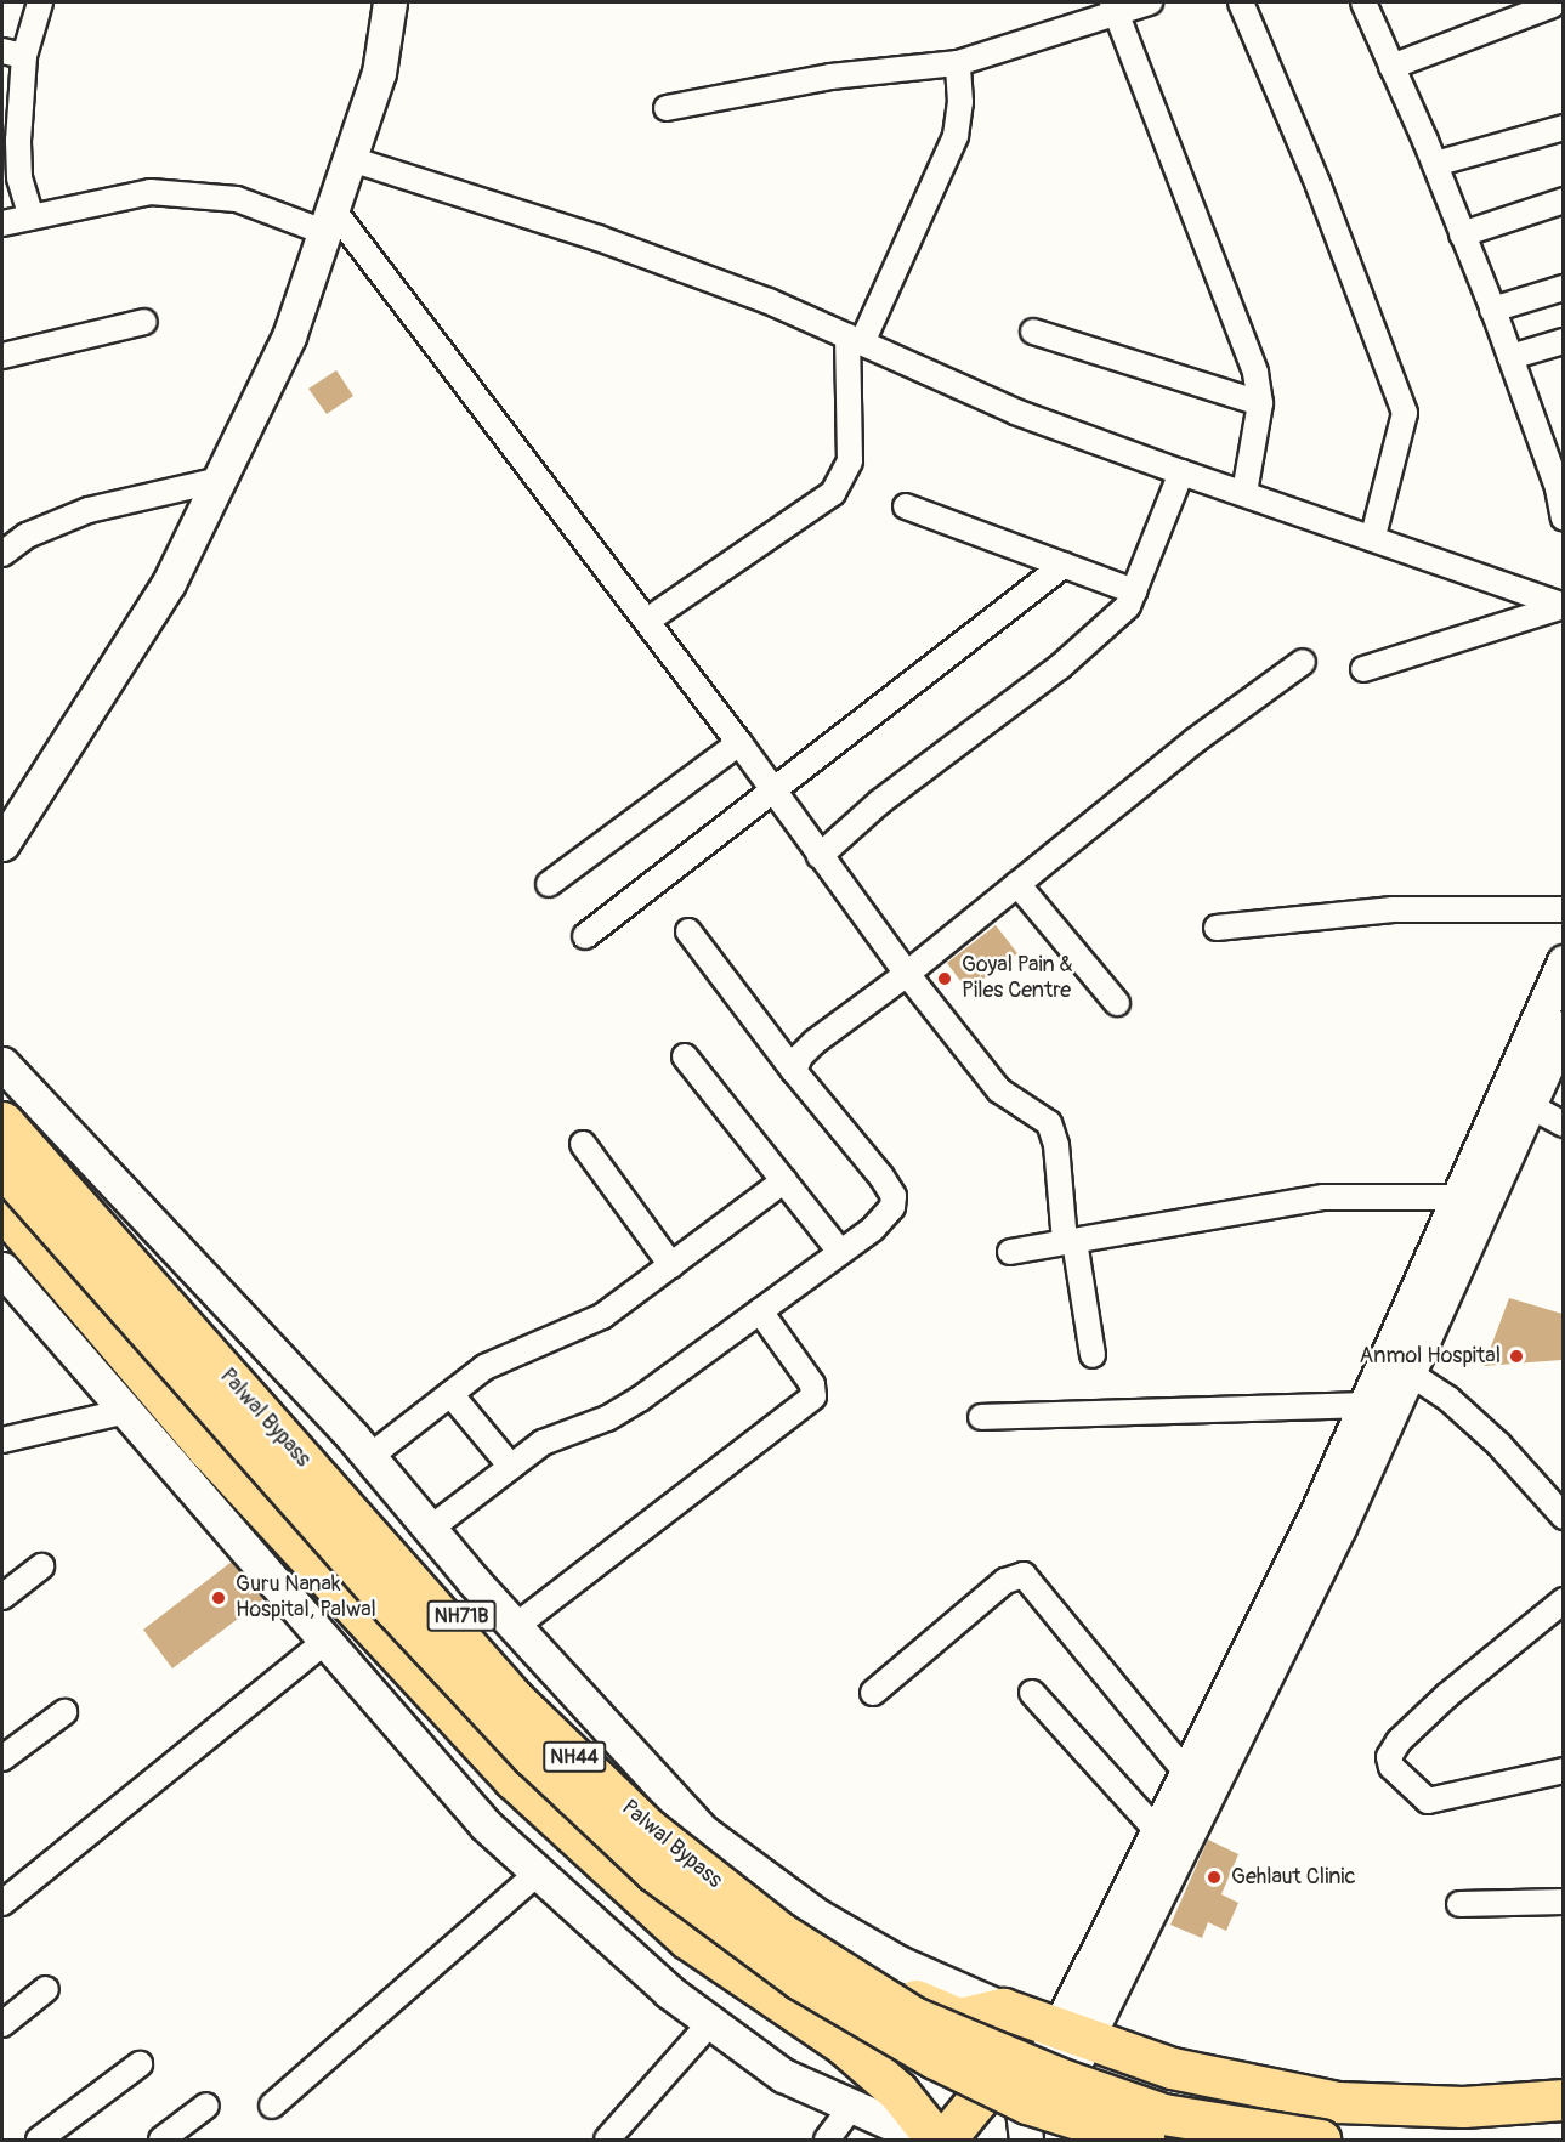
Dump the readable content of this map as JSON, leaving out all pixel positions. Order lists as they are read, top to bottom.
{
  "streets": {
    "highway": ["Palwal Bypass", "NH71B", "NH44"]
  },
  "places": [
    "Goyal Pain & Piles Centre",
    "Anmol Hospital",
    "Guru Nanak Hospital, Palwal",
    "Gehlaut Clinic"
  ]
}
